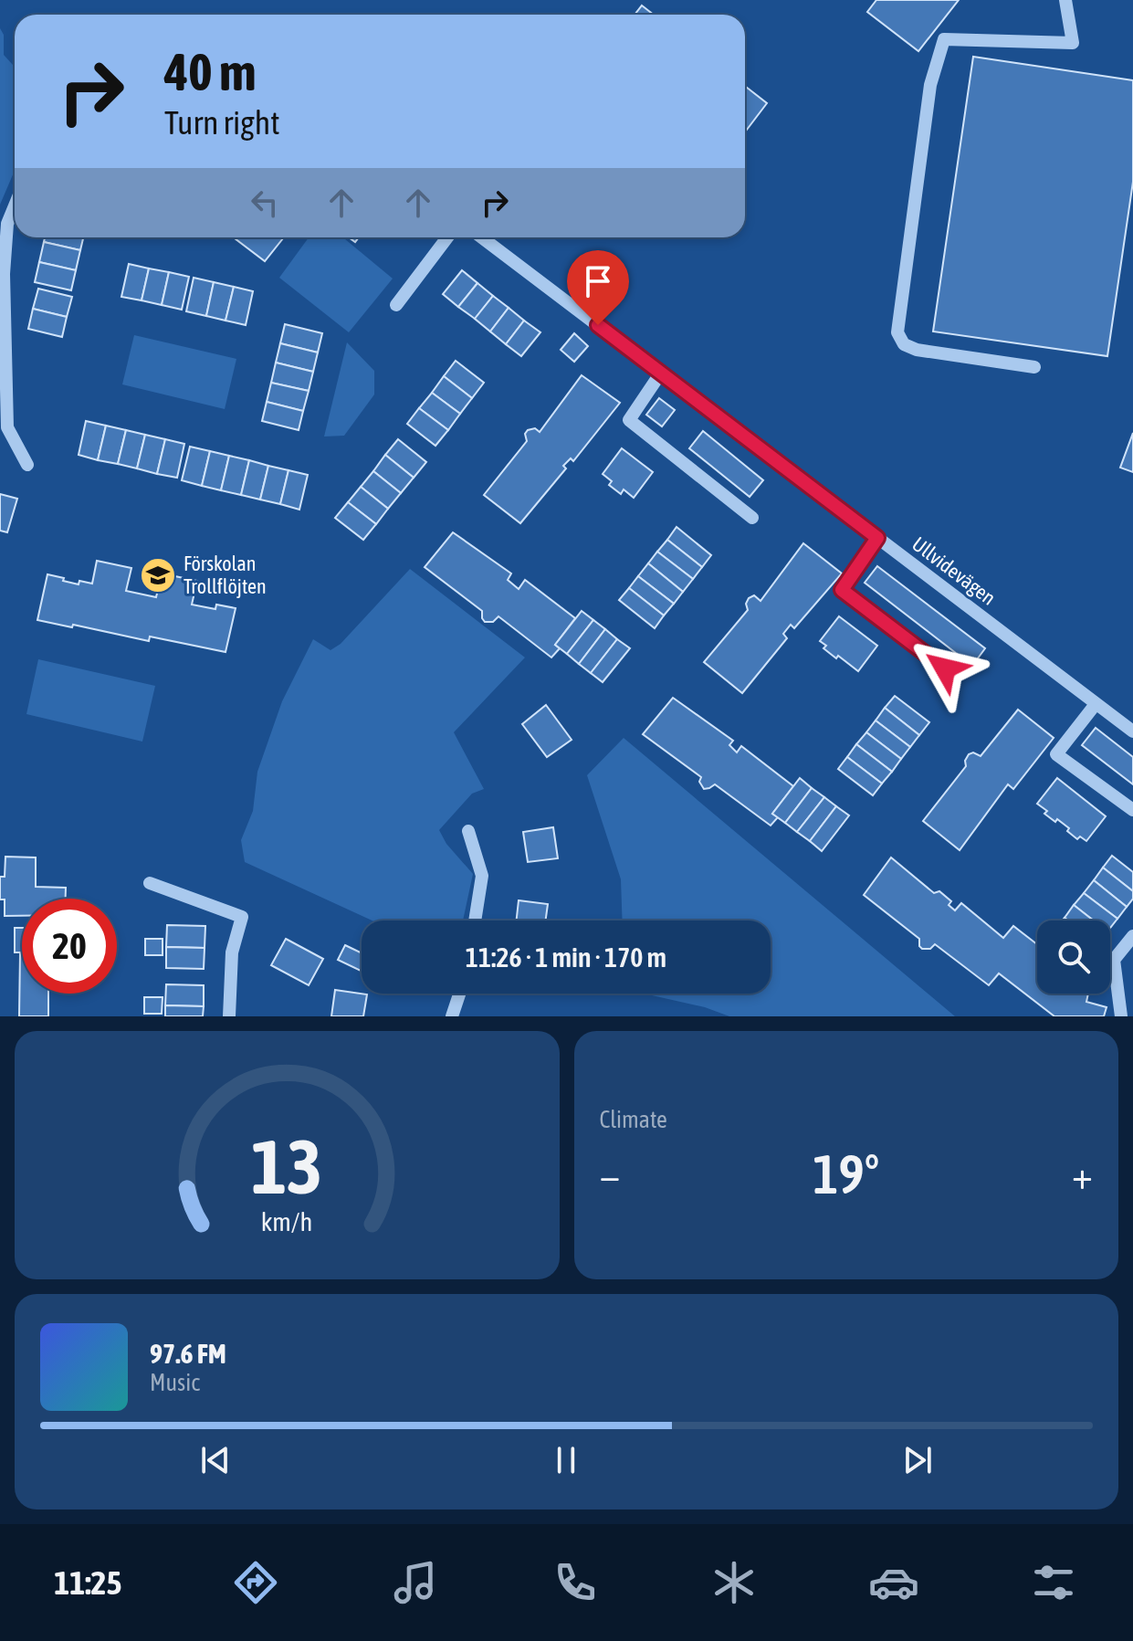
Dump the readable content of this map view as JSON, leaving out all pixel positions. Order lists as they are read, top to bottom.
{
  "streets": {
    "street": ["Ullvidevägen"]
  },
  "places": {
    "school or university": ["Förskolan Trollflöjten"]
  },
  "page": {
    "turn": ["40 m", "Turn right"],
    "limit": "20",
    "trip": "11:26 · 1 min · 170 m",
    "tile": "Climate",
    "heat": ["−", "19°", "+"],
    "song": ["97.6 FM", "Music"],
    "tabs": "11:25",
    "gauge": ["13", "km/h"]
  }
}
